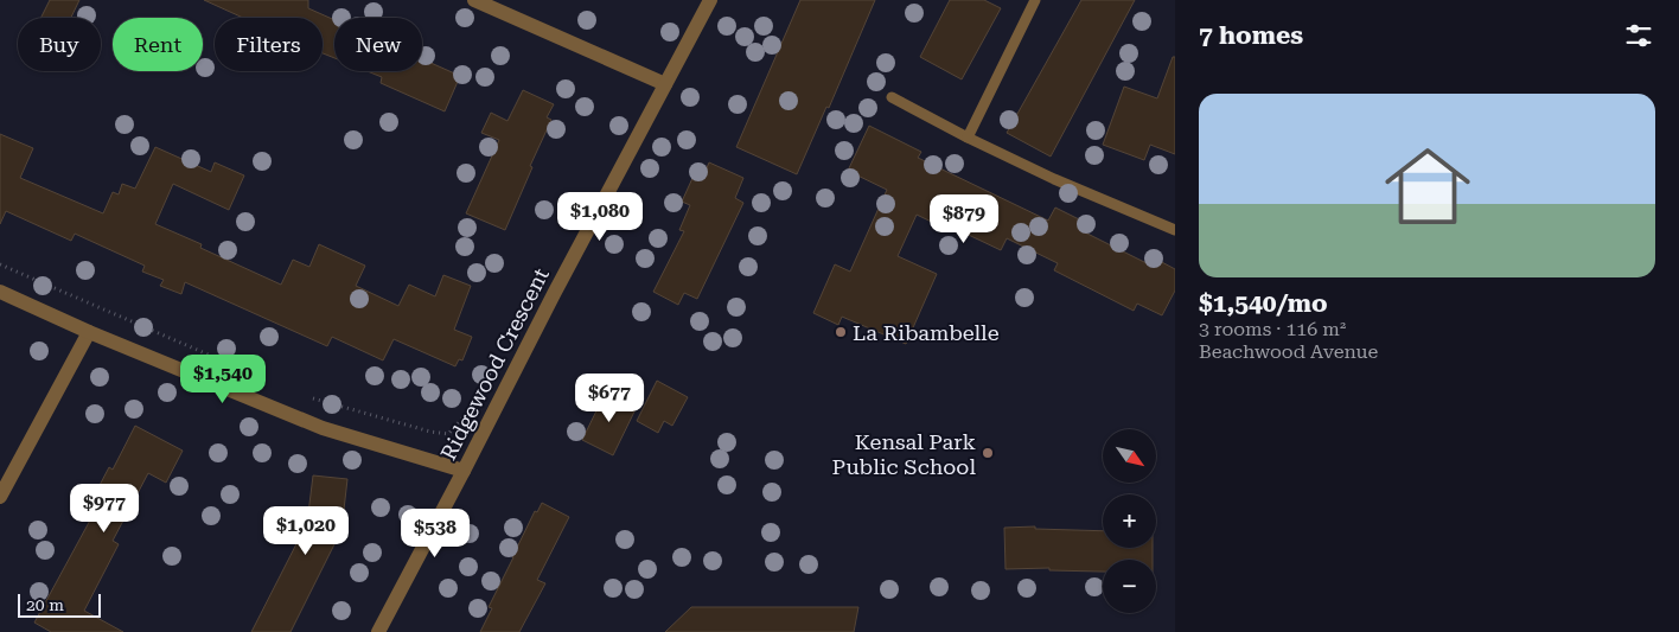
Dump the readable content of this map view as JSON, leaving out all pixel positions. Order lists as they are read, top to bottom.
{
  "streets": {
    "street": ["Ridgewood Crescent"]
  },
  "places": ["La Ribambelle", "Kensal Park Public School"],
  "scale_bar": "20 m",
  "north": "bottom right",
  "page": {
    "heading": "7 homes",
    "chip": [
      "Buy",
      "Rent",
      "Filters",
      "New"
    ],
    "list": [
      {
        "name": "$1,540/mo",
        "note": "3 rooms · 116 m² · Beachwood Avenue"
      }
    ],
    "price": [
      "$1,080",
      "$879",
      "$1,540",
      "$677",
      "$977",
      "$1,020",
      "$538"
    ],
    "map_buttons": ["+", "−"],
    "scale": "20 m"
  }
}
